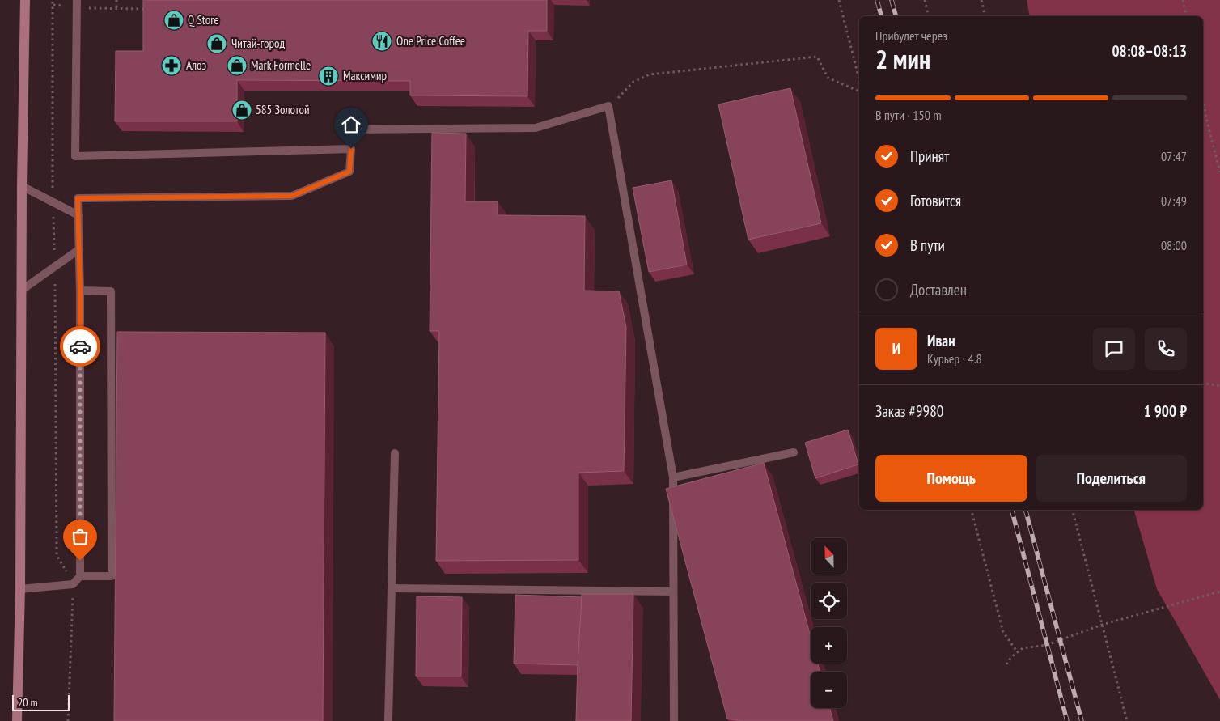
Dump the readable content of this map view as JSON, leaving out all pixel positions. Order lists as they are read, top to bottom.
{
  "places": {
    "shop": [
      "Q Store",
      "Читай-город",
      "Mark Formelle",
      "585 Золотой"
    ],
    "restaurant": ["One Price Coffee"],
    "pharmacy": ["Алоэ"],
    "building": ["Максимир"]
  },
  "scale_bar": "20 m",
  "north": "top",
  "page": {
    "heading": ["2 мин", "Прибудет через", "08:08–08:13"],
    "panel": [
      "Иван",
      "Курьер · 4.8",
      "Заказ #9980",
      "1 900 ₽"
    ],
    "bar": "В пути · 150 m",
    "list": [
      ["Принят", "07:47"],
      ["Готовится", "07:49"],
      ["В пути", "08:00"],
      "Доставлен"
    ],
    "round": "И",
    "buttons": ["Помощь", "Поделиться"],
    "map_buttons": ["+", "−"],
    "scale": "20 m"
  }
}
